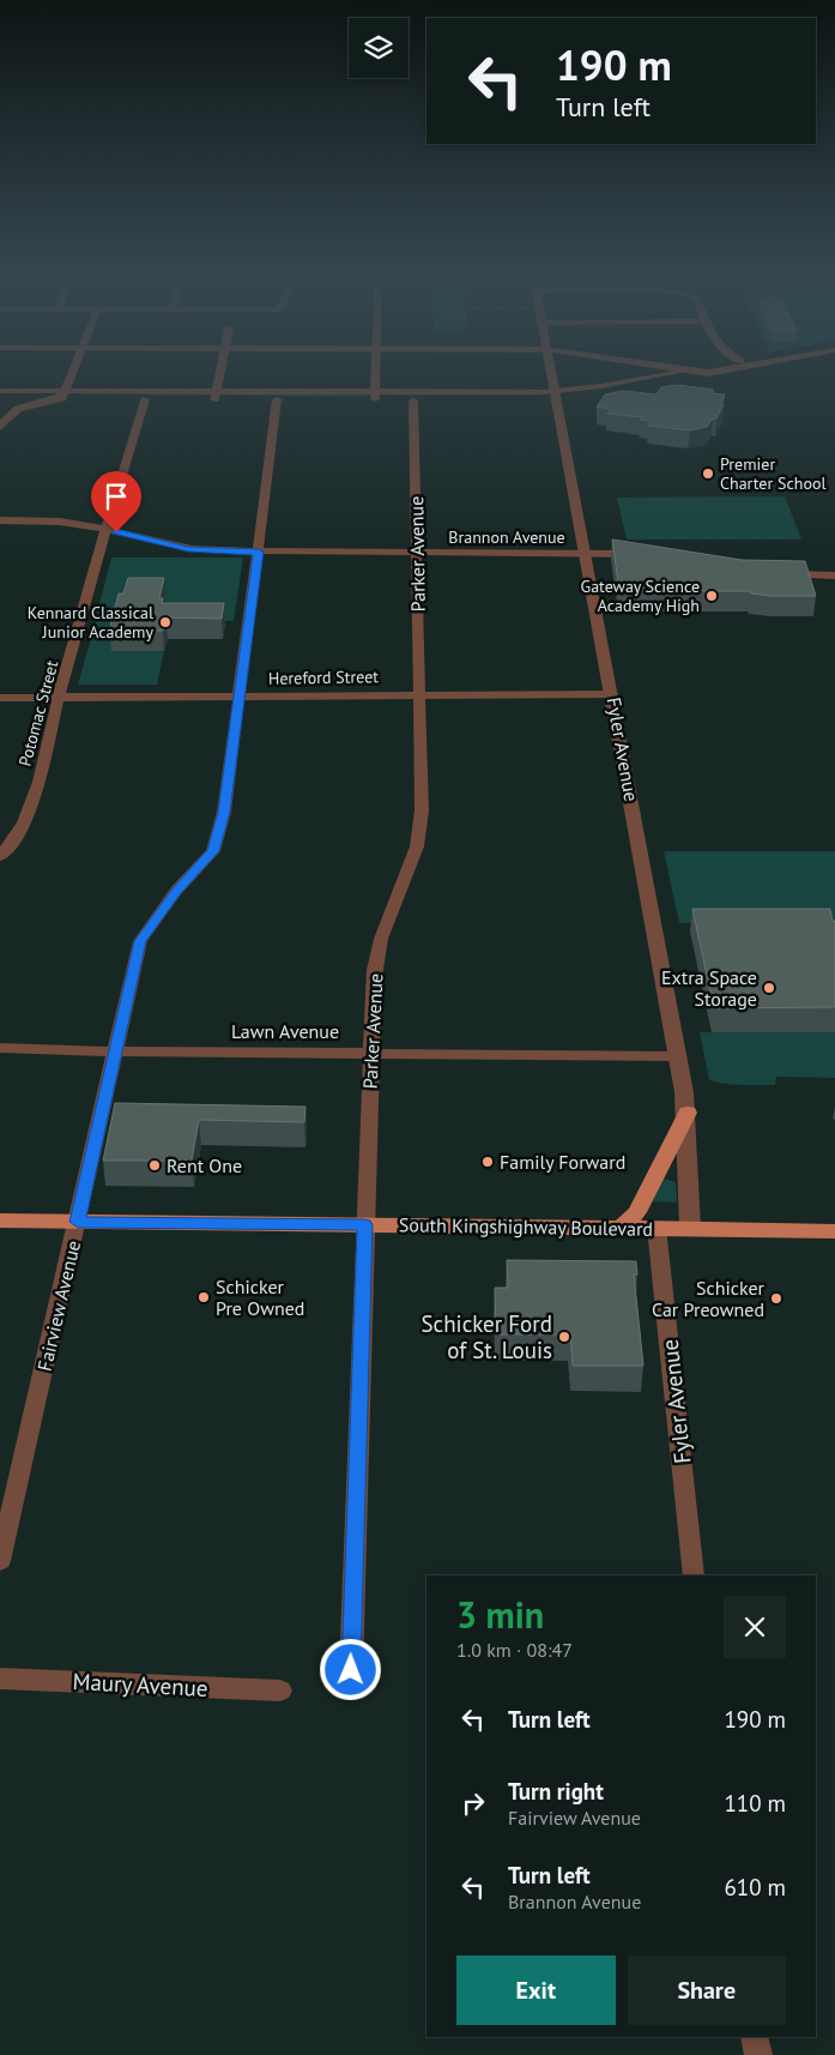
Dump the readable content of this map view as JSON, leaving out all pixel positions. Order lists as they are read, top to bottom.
{
  "streets": {
    "main road": ["South Kingshighway Boulevard"],
    "street": [
      "Brannon Avenue",
      "Parker Avenue",
      "Hereford Street",
      "Potomac Street",
      "Fyler Avenue",
      "Lawn Avenue",
      "Fairview Avenue",
      "Maury Avenue"
    ]
  },
  "crossings": [
    ["Brannon Avenue", "Parker Avenue"],
    ["Brannon Avenue", "Potomac Street"],
    ["Brannon Avenue", "Fyler Avenue"],
    ["Brannon Avenue", "Fairview Avenue"],
    ["Parker Avenue", "Hereford Street"],
    ["Parker Avenue", "Lawn Avenue"],
    ["Parker Avenue", "South Kingshighway Boulevard"],
    ["Hereford Street", "Potomac Street"],
    ["Hereford Street", "Fyler Avenue"],
    ["Hereford Street", "Fairview Avenue"],
    ["Fyler Avenue", "Lawn Avenue"],
    ["Fyler Avenue", "South Kingshighway Boulevard"],
    ["Lawn Avenue", "Fairview Avenue"],
    ["South Kingshighway Boulevard", "Fairview Avenue"]
  ],
  "places": [
    "Premier Charter School",
    "Gateway Science Academy High",
    "Kennard Classical Junior Academy",
    "Extra Space Storage",
    "Family Forward",
    "Rent One",
    "Schicker Pre Owned",
    "Schicker Car Preowned",
    "Schicker Ford of St. Louis"
  ],
  "page": {
    "turn": ["190 m", "Turn left"],
    "heading": ["3 min", "1.0 km · 08:47"],
    "list": [
      {
        "name": "Turn left",
        "value": "190 m"
      },
      {
        "name": "Turn right",
        "note": "Fairview Avenue",
        "value": "110 m"
      },
      {
        "name": "Turn left",
        "note": "Brannon Avenue",
        "value": "610 m"
      }
    ],
    "buttons": ["Exit", "Share"]
  }
}
